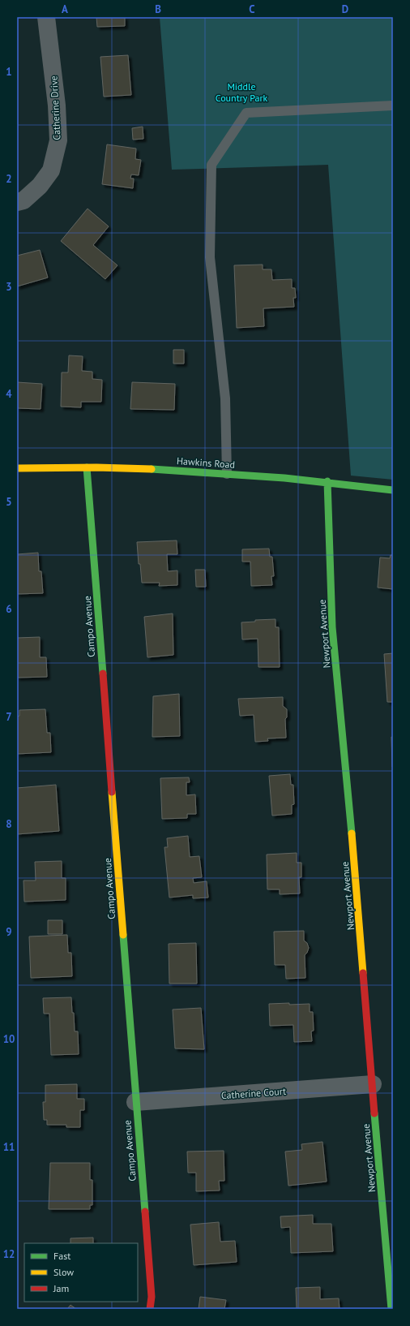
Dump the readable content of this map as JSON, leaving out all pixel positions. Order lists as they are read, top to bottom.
{
  "streets": {
    "street": [
      "Catherine Drive",
      "Hawkins Road",
      "Campo Avenue",
      "Newport Avenue",
      "Catherine Court"
    ]
  },
  "crossings": [
    ["Hawkins Road", "Campo Avenue"],
    ["Hawkins Road", "Newport Avenue"],
    ["Campo Avenue", "Catherine Court"],
    ["Newport Avenue", "Catherine Court"]
  ],
  "parks": ["Middle Country Park"],
  "legend": ["Fast", "Slow", "Jam"],
  "grid": {
    "columns": [
      "A",
      "B",
      "C",
      "D"
    ],
    "rows": [
      "1",
      "2",
      "3",
      "4",
      "5",
      "6",
      "7",
      "8",
      "9",
      "10",
      "11",
      "12"
    ]
  }
}
